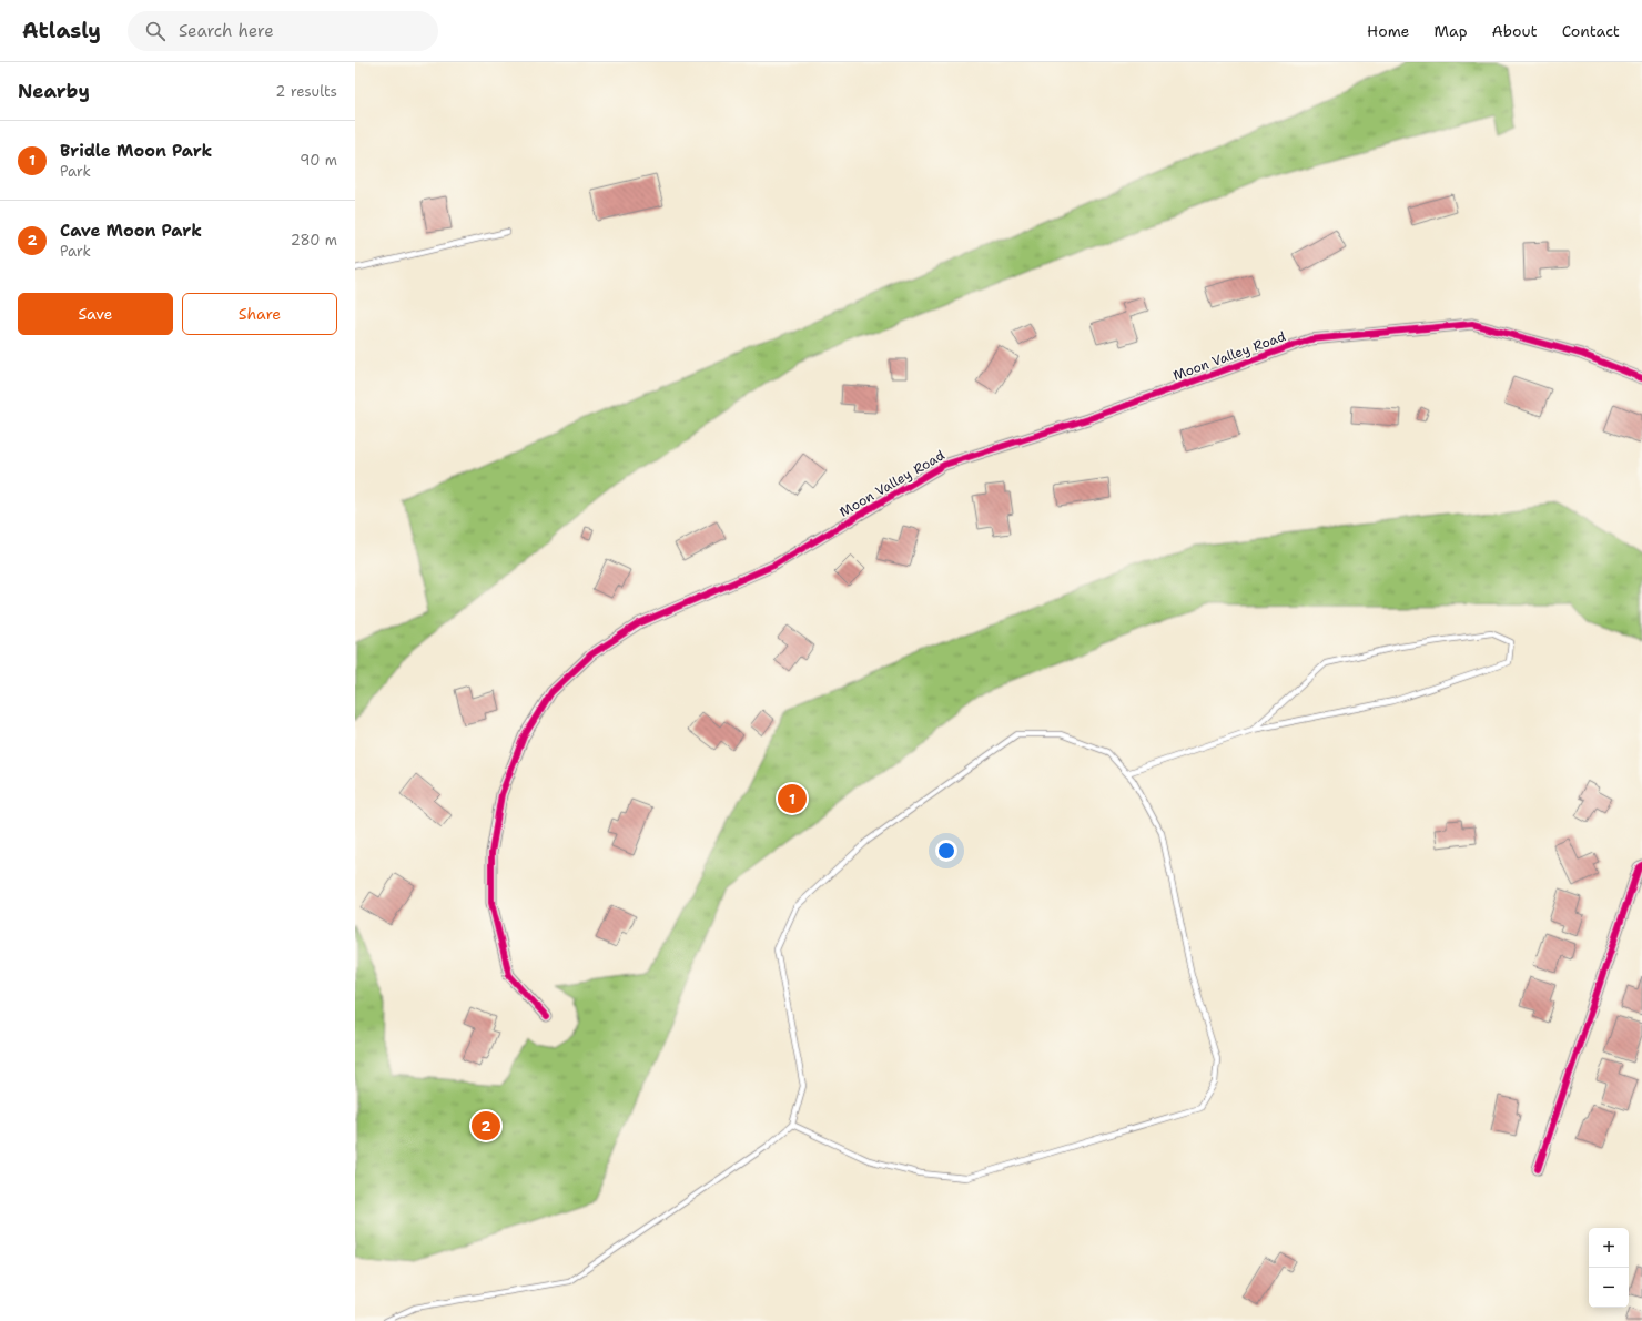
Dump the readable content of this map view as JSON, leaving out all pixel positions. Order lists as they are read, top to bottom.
{
  "streets": {
    "street": ["Moon Valley Road"]
  },
  "page": {
    "header": "Atlasly",
    "search": "Search here",
    "nav": [
      "Home",
      "Map",
      "About",
      "Contact"
    ],
    "heading": ["Nearby", "2 results"],
    "list": [
      {
        "mark": "1",
        "name": "Bridle Moon Park",
        "note": "Park",
        "value": "90 m"
      },
      {
        "mark": "2",
        "name": "Cave Moon Park",
        "note": "Park",
        "value": "280 m"
      }
    ],
    "buttons": ["Save", "Share"],
    "pins": ["1", "2"],
    "map_buttons": ["+", "−"]
  }
}
